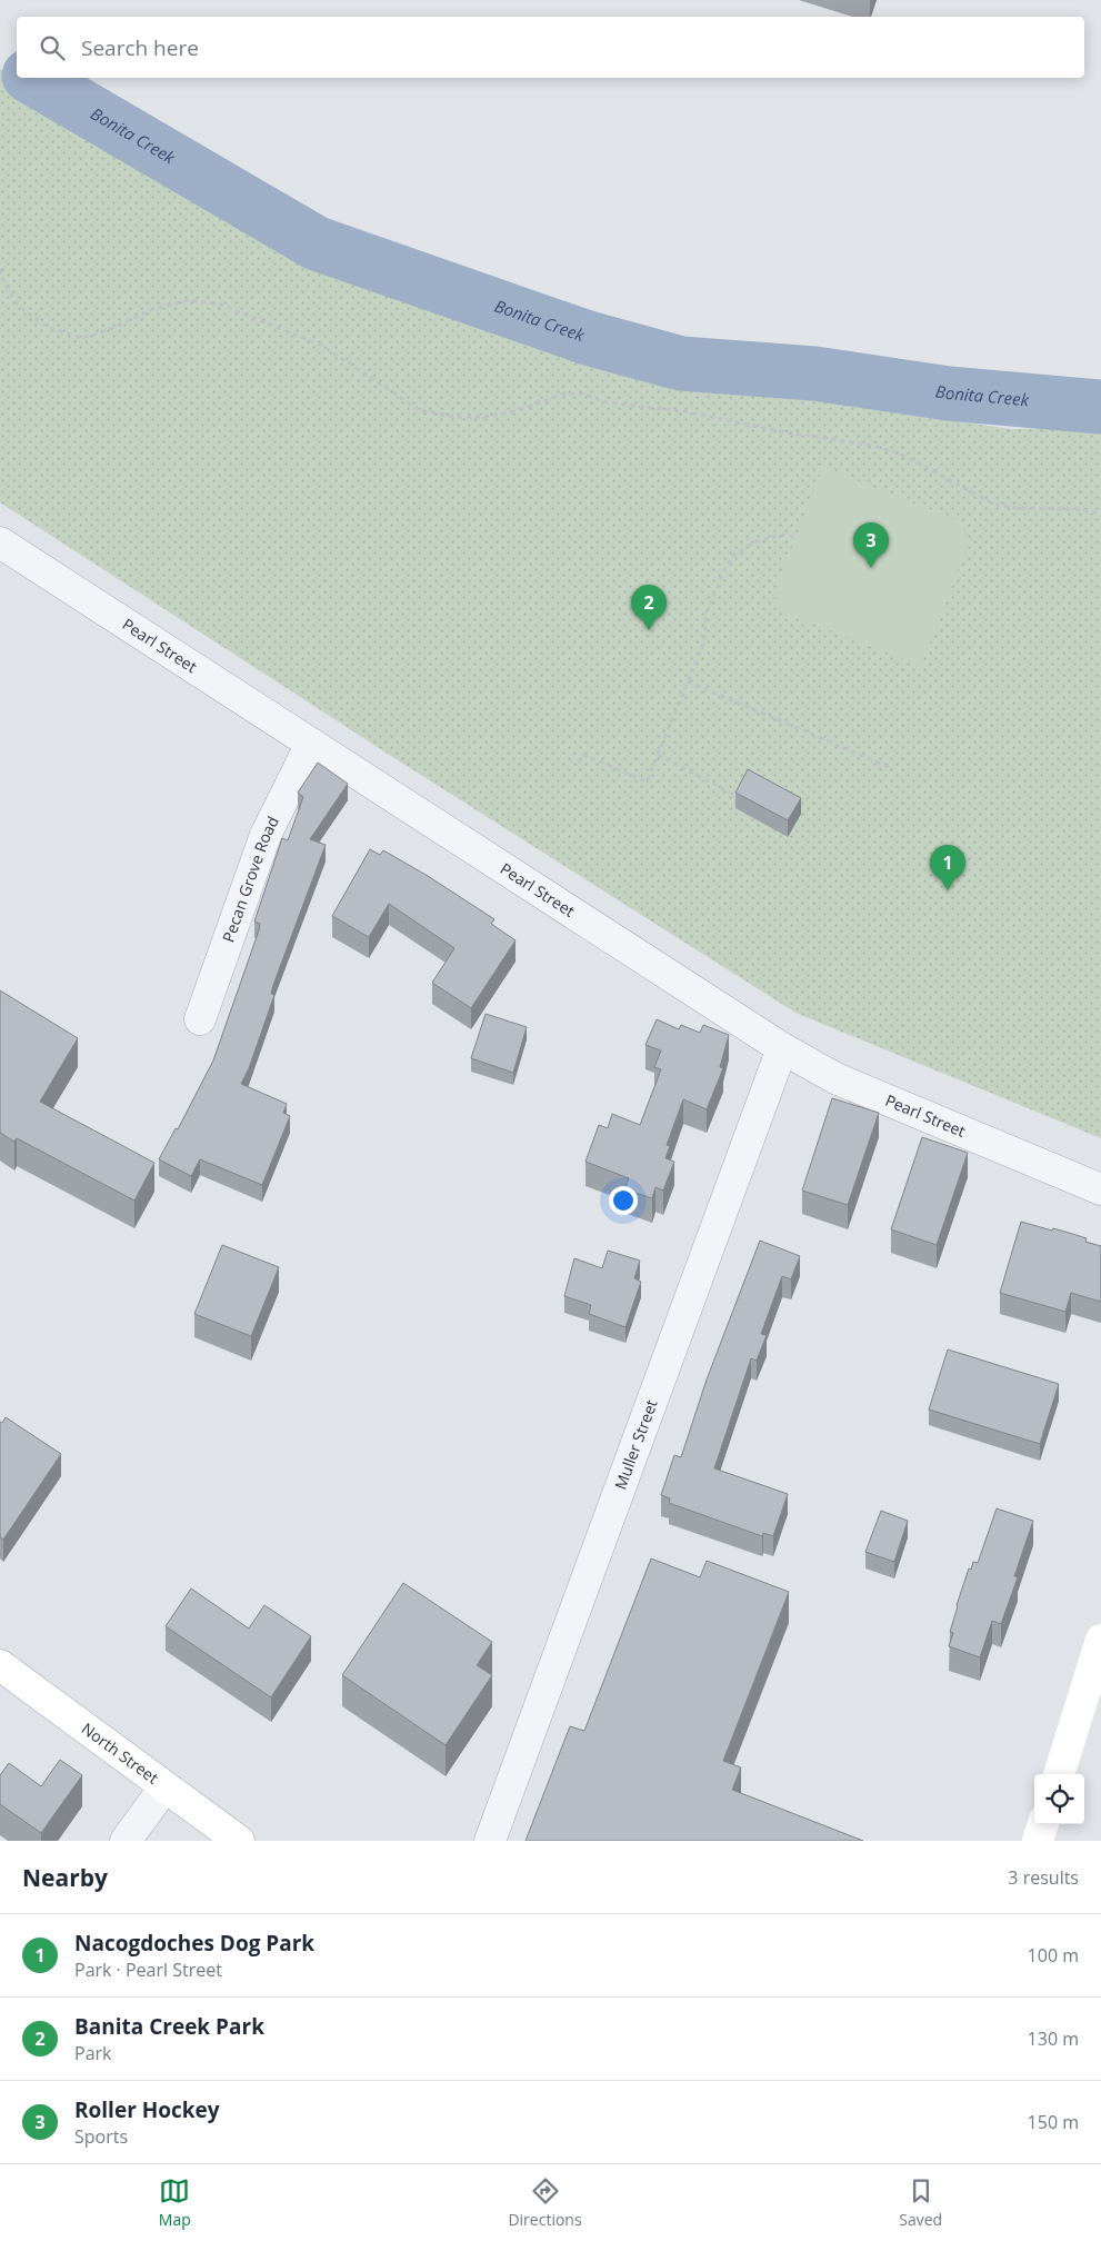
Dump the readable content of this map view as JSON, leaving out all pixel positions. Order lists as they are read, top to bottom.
{
  "streets": {
    "main road": ["North Street"],
    "street": ["Pearl Street", "Pecan Grove Road", "Muller Street"]
  },
  "crossings": [
    ["Pearl Street", "Pecan Grove Road"],
    ["Pearl Street", "Muller Street"]
  ],
  "water": ["Bonita Creek"],
  "page": {
    "search": "Search here",
    "pins": ["3", "2", "1"],
    "heading": ["Nearby", "3 results"],
    "list": [
      {
        "mark": "1",
        "name": "Nacogdoches Dog Park",
        "note": "Park · Pearl Street",
        "value": "100 m"
      },
      {
        "mark": "2",
        "name": "Banita Creek Park",
        "note": "Park",
        "value": "130 m"
      },
      {
        "mark": "3",
        "name": "Roller Hockey",
        "note": "Sports",
        "value": "150 m"
      }
    ],
    "nav": ["Map", "Directions", "Saved"]
  }
}
